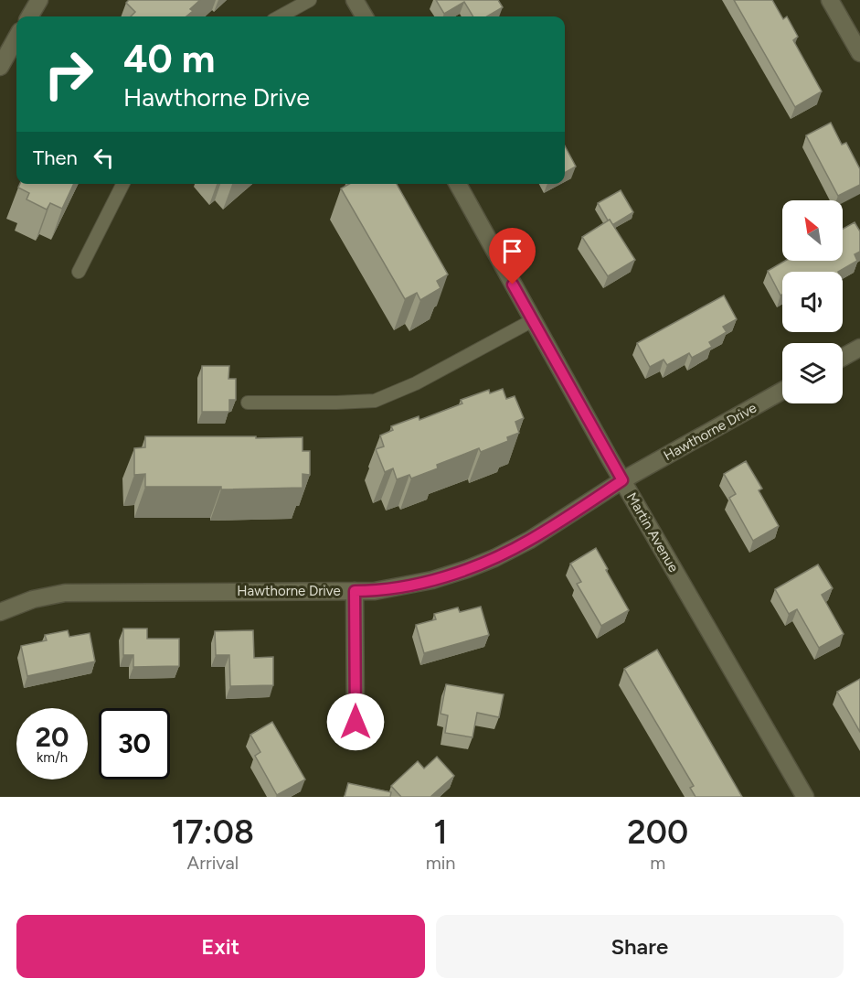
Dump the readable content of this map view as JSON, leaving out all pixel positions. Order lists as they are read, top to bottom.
{
  "streets": {
    "street": ["Hawthorne Drive", "Martin Avenue"]
  },
  "crossings": [
    ["Hawthorne Drive", "Martin Avenue"]
  ],
  "north": "top left",
  "page": {
    "turn": ["40 m", "Hawthorne Drive"],
    "then": "Then",
    "speed": "20 km/h",
    "limit": "30",
    "eta": [
      "17:08",
      "Arrival",
      "1",
      "min",
      "200",
      "m"
    ],
    "buttons": ["Exit", "Share"]
  }
}
